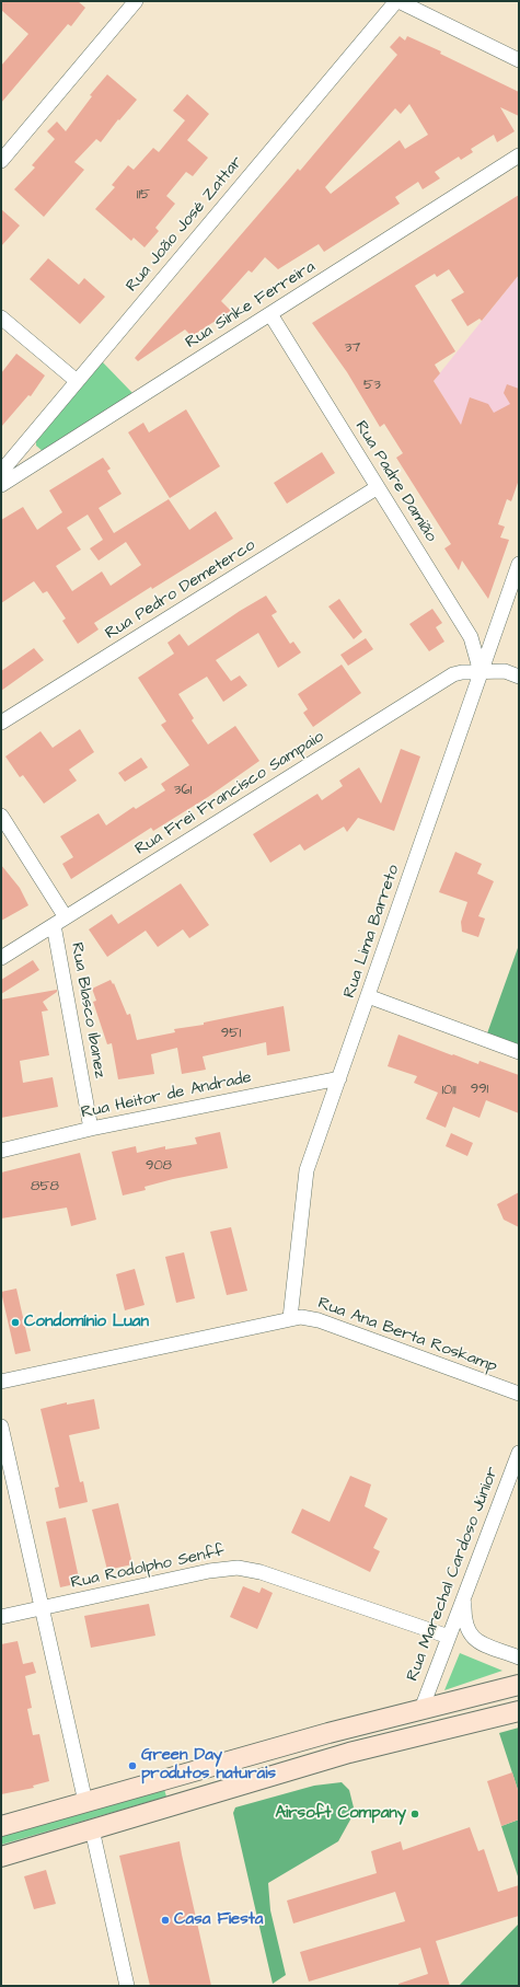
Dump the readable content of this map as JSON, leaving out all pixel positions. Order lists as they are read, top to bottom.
{
  "streets": {
    "street": [
      "Rua João José Zattar",
      "Rua Sinke Ferreira",
      "Rua Padre Damião",
      "Rua Pedro Demeterco",
      "Rua Frei Francisco Sampaio",
      "Rua Lima Barreto",
      "Rua Blasco Ibanez",
      "Rua Heitor de Andrade",
      "Rua Ana Berta Roskamp",
      "Rua Rodolpho Senff",
      "Rua Marechal Cardoso Júnior"
    ]
  },
  "crossings": [
    ["Rua Sinke Ferreira", "Rua Padre Damião"],
    ["Rua Padre Damião", "Rua Pedro Demeterco"],
    ["Rua Padre Damião", "Rua Frei Francisco Sampaio"],
    ["Rua Padre Damião", "Rua Lima Barreto"],
    ["Rua Frei Francisco Sampaio", "Rua Lima Barreto"],
    ["Rua Frei Francisco Sampaio", "Rua Blasco Ibanez"],
    ["Rua Lima Barreto", "Rua Heitor de Andrade"],
    ["Rua Lima Barreto", "Rua Ana Berta Roskamp"],
    ["Rua Blasco Ibanez", "Rua Heitor de Andrade"],
    ["Rua Rodolpho Senff", "Rua Marechal Cardoso Júnior"]
  ],
  "places": [
    "Condomínio Luan",
    "Green Day produtos naturais",
    "Airsoft Company",
    "Casa Fiesta"
  ],
  "house_numbers": [
    "115",
    "37",
    "53",
    "361",
    "951",
    "991",
    "1011",
    "908",
    "858"
  ]
}
